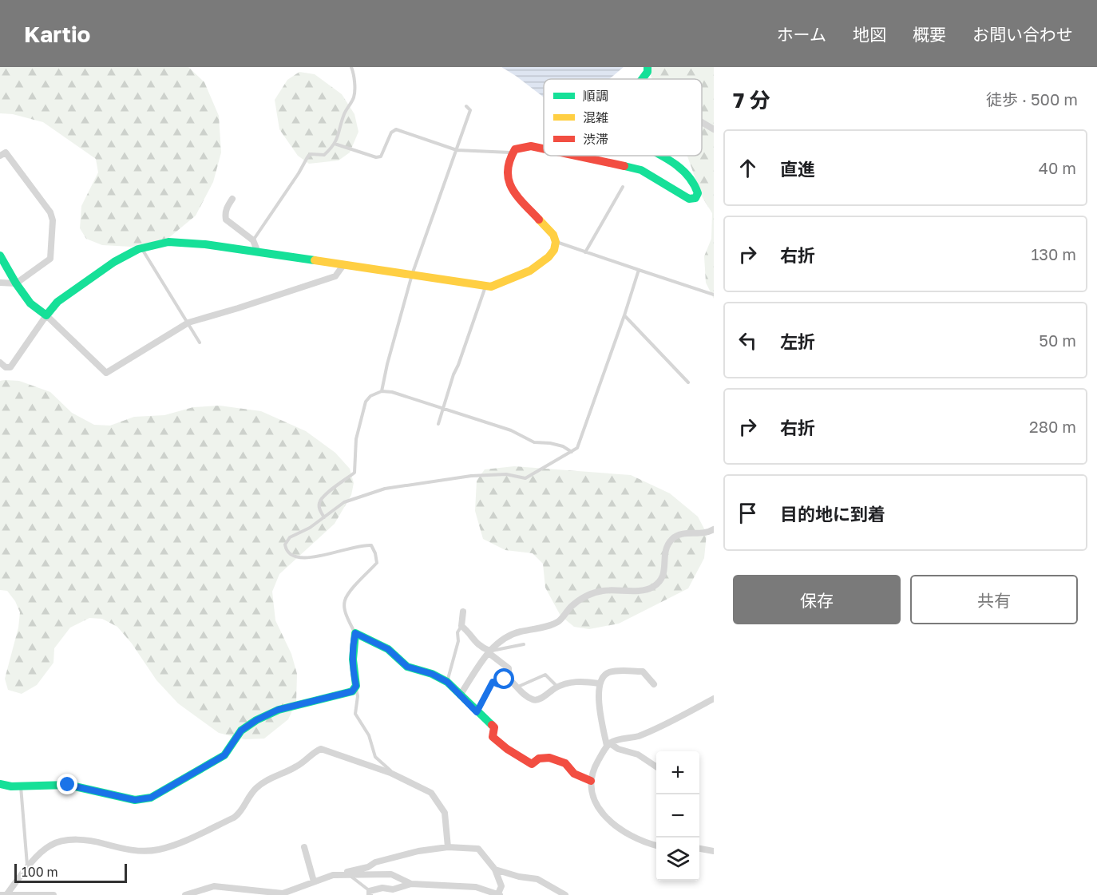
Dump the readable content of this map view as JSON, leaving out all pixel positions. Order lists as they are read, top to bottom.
{
  "legend": ["順調", "混雑", "渋滞"],
  "scale_bar": "100 m",
  "page": {
    "header": "Kartio",
    "nav": [
      "ホーム",
      "地図",
      "概要",
      "お問い合わせ"
    ],
    "heading": ["7 分", "徒歩 · 500 m"],
    "list": [
      ["直進", "40 m"],
      ["右折", "130 m"],
      ["左折", "50 m"],
      ["右折", "280 m"],
      "目的地に到着"
    ],
    "buttons": ["保存", "共有"],
    "map_buttons": ["+", "−"],
    "scale": "100 m"
  }
}
